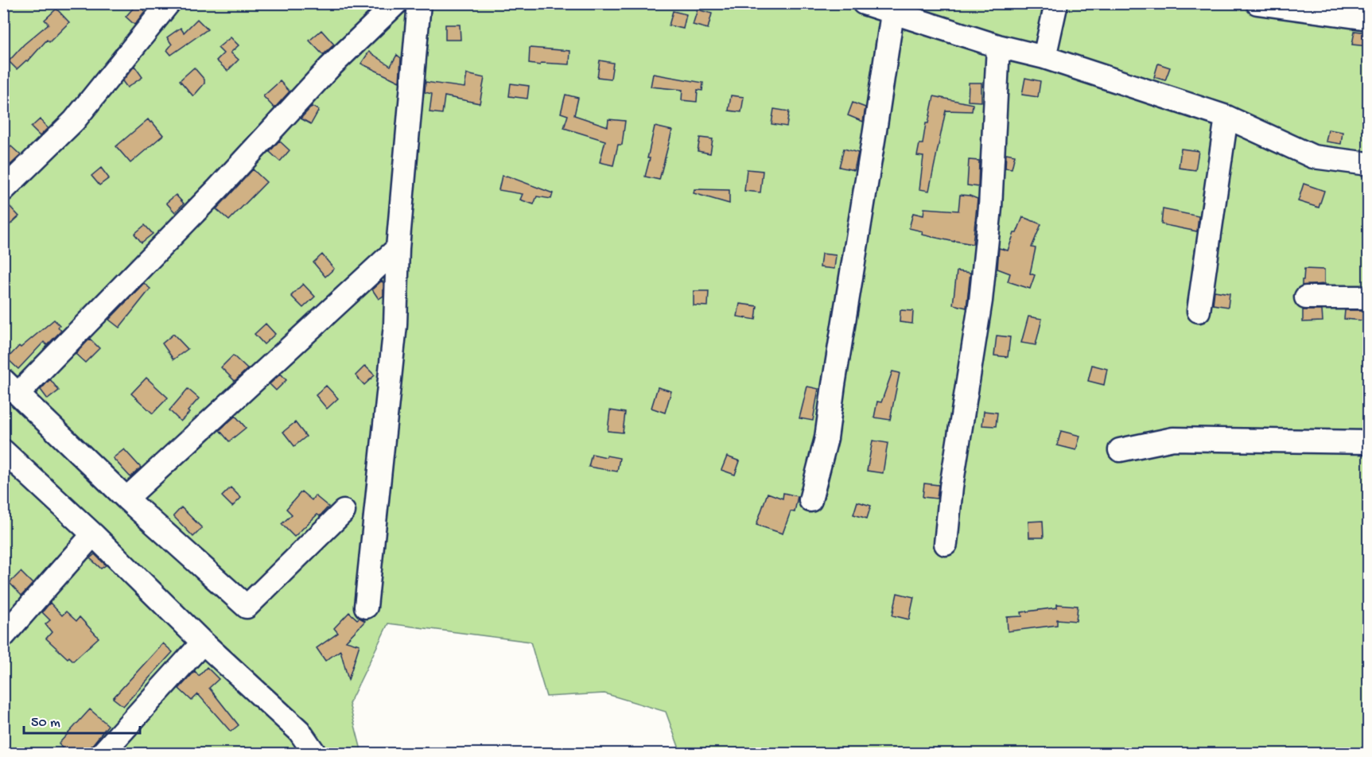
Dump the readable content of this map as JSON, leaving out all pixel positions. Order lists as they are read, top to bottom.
{
  "scale_bar": "50 m"
}
